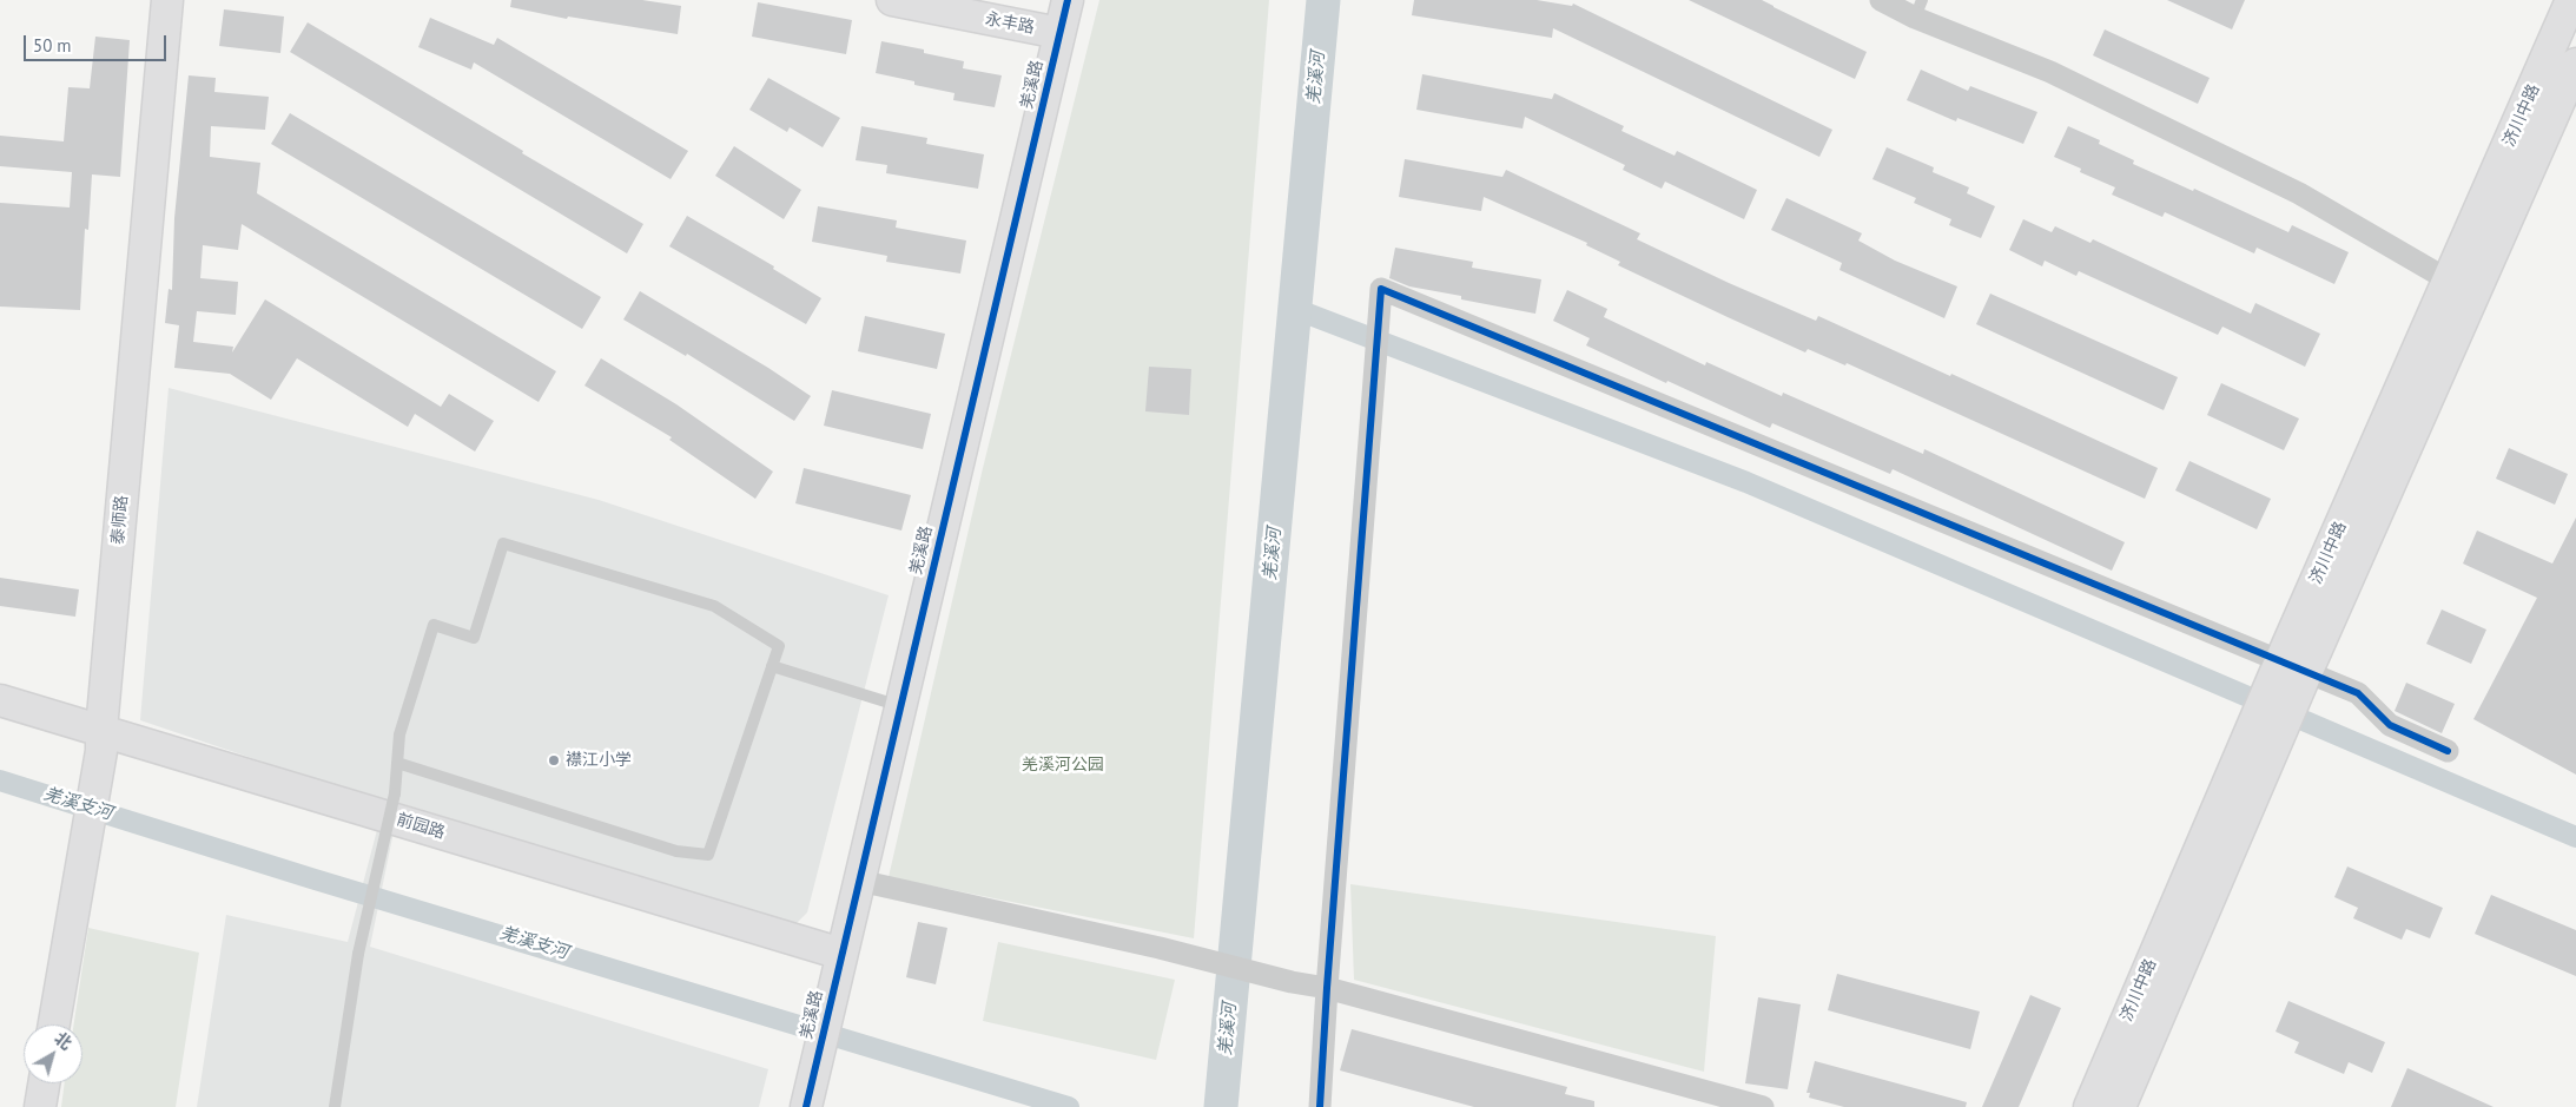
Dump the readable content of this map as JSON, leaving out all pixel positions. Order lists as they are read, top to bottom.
{
  "streets": {
    "street": [
      "永丰路",
      "羌溪路",
      "济川中路",
      "泰师路",
      "前园路"
    ]
  },
  "crossings": [
    ["永丰路", "羌溪路"],
    ["羌溪路", "前园路"],
    ["泰师路", "前园路"]
  ],
  "water": ["羌溪河", "羌溪支河"],
  "parks": ["羌溪河公园"],
  "places": ["襟江小学"],
  "scale_bar": "50 m",
  "north": "top right"
}
